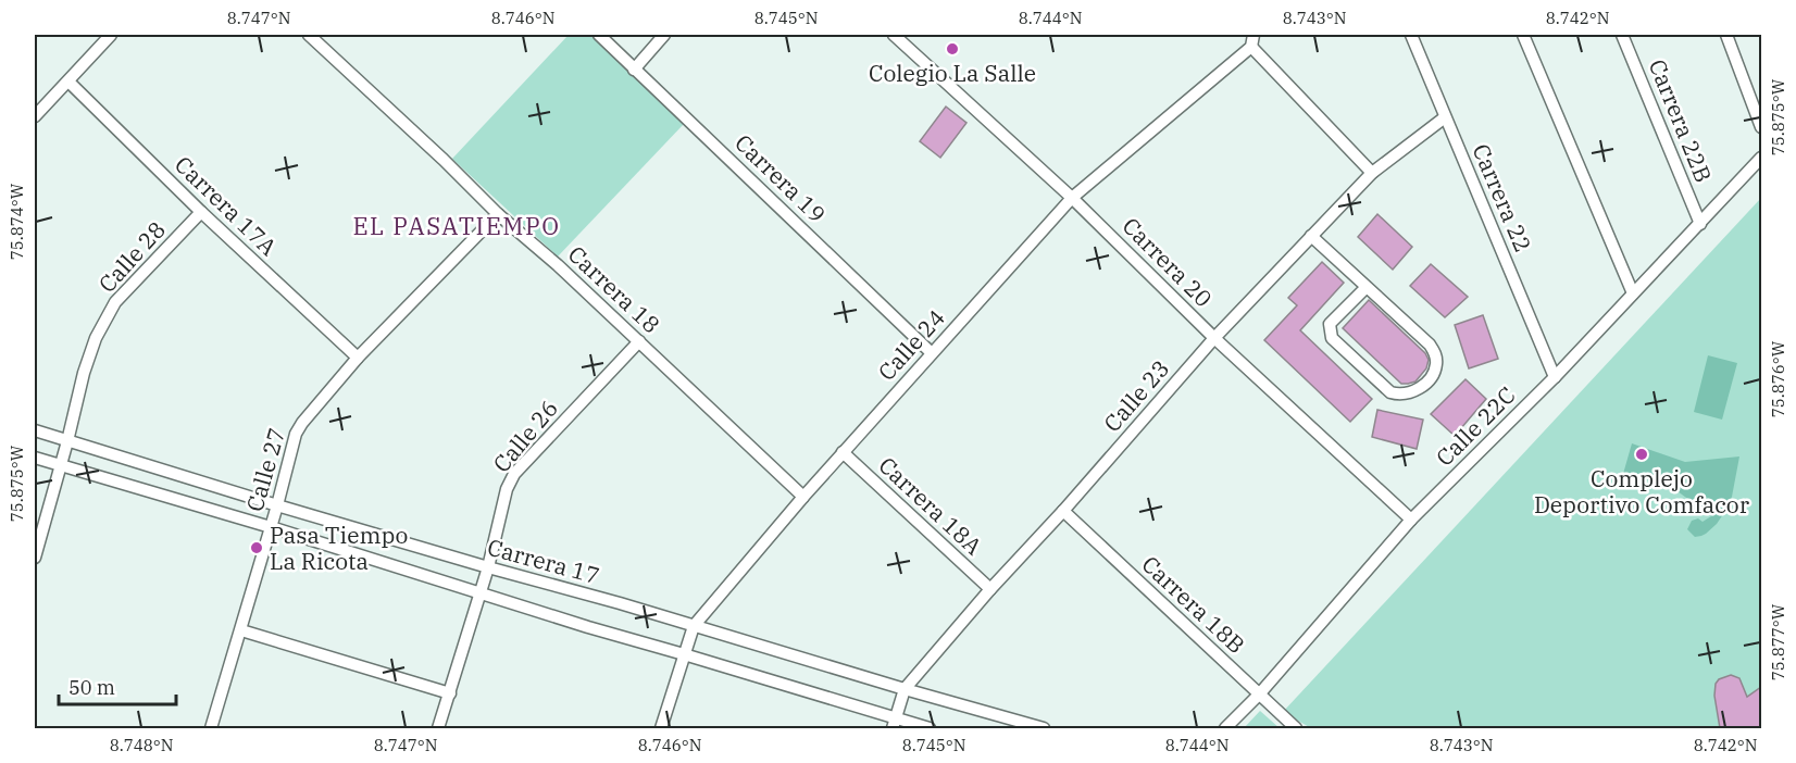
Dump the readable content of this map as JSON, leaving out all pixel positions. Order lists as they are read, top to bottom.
{
  "streets": {
    "street": [
      "Carrera 22B",
      "Carrera 19",
      "Carrera 22",
      "Carrera 17A",
      "Calle 28",
      "Carrera 20",
      "Carrera 18",
      "Calle 24",
      "Calle 23",
      "Calle 22C",
      "Calle 26",
      "Calle 27",
      "Carrera 18A",
      "Carrera 17",
      "Carrera 18B"
    ]
  },
  "crossings": [
    ["Carrera 22B", "Calle 22C"],
    ["Carrera 19", "Calle 24"],
    ["Carrera 22", "Calle 23"],
    ["Carrera 22", "Calle 22C"],
    ["Carrera 17A", "Calle 28"],
    ["Carrera 17A", "Calle 27"],
    ["Calle 28", "Carrera 17"],
    ["Carrera 20", "Calle 24"],
    ["Carrera 20", "Calle 23"],
    ["Carrera 20", "Calle 22C"],
    ["Carrera 18", "Calle 24"],
    ["Carrera 18", "Calle 26"],
    ["Carrera 18", "Calle 27"],
    ["Calle 24", "Carrera 18A"],
    ["Calle 24", "Carrera 17"],
    ["Calle 23", "Carrera 18A"],
    ["Calle 23", "Carrera 17"],
    ["Calle 23", "Carrera 18B"],
    ["Calle 22C", "Carrera 18B"],
    ["Calle 26", "Carrera 17"],
    ["Calle 27", "Carrera 17"]
  ],
  "districts": ["EL PASATIEMPO"],
  "places": ["Colegio La Salle", "Complejo Deportivo Comfacor", "Pasa Tiempo La Ricota"],
  "scale_bar": "50 m",
  "coordinates": [
    "8.747°N",
    "8.746°N",
    "8.745°N",
    "8.744°N",
    "8.743°N",
    "8.742°N",
    "75.875°W",
    "75.874°W",
    "75.876°W",
    "75.877°W",
    "8.748°N"
  ]
}
